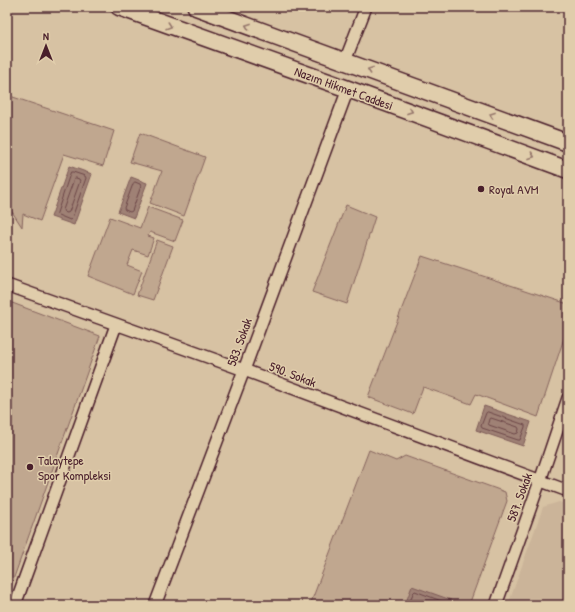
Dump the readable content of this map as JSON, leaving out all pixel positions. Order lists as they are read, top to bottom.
{
  "streets": {
    "main road": ["Nazım Hikmet Caddesi"],
    "street": ["583. Sokak", "590. Sokak", "587. Sokak"]
  },
  "crossings": [
    ["Nazım Hikmet Caddesi", "583. Sokak"],
    ["583. Sokak", "590. Sokak"],
    ["590. Sokak", "587. Sokak"]
  ],
  "places": ["Royal AVM", "Talaytepe Spor Kompleksi"],
  "north": "top"
}
